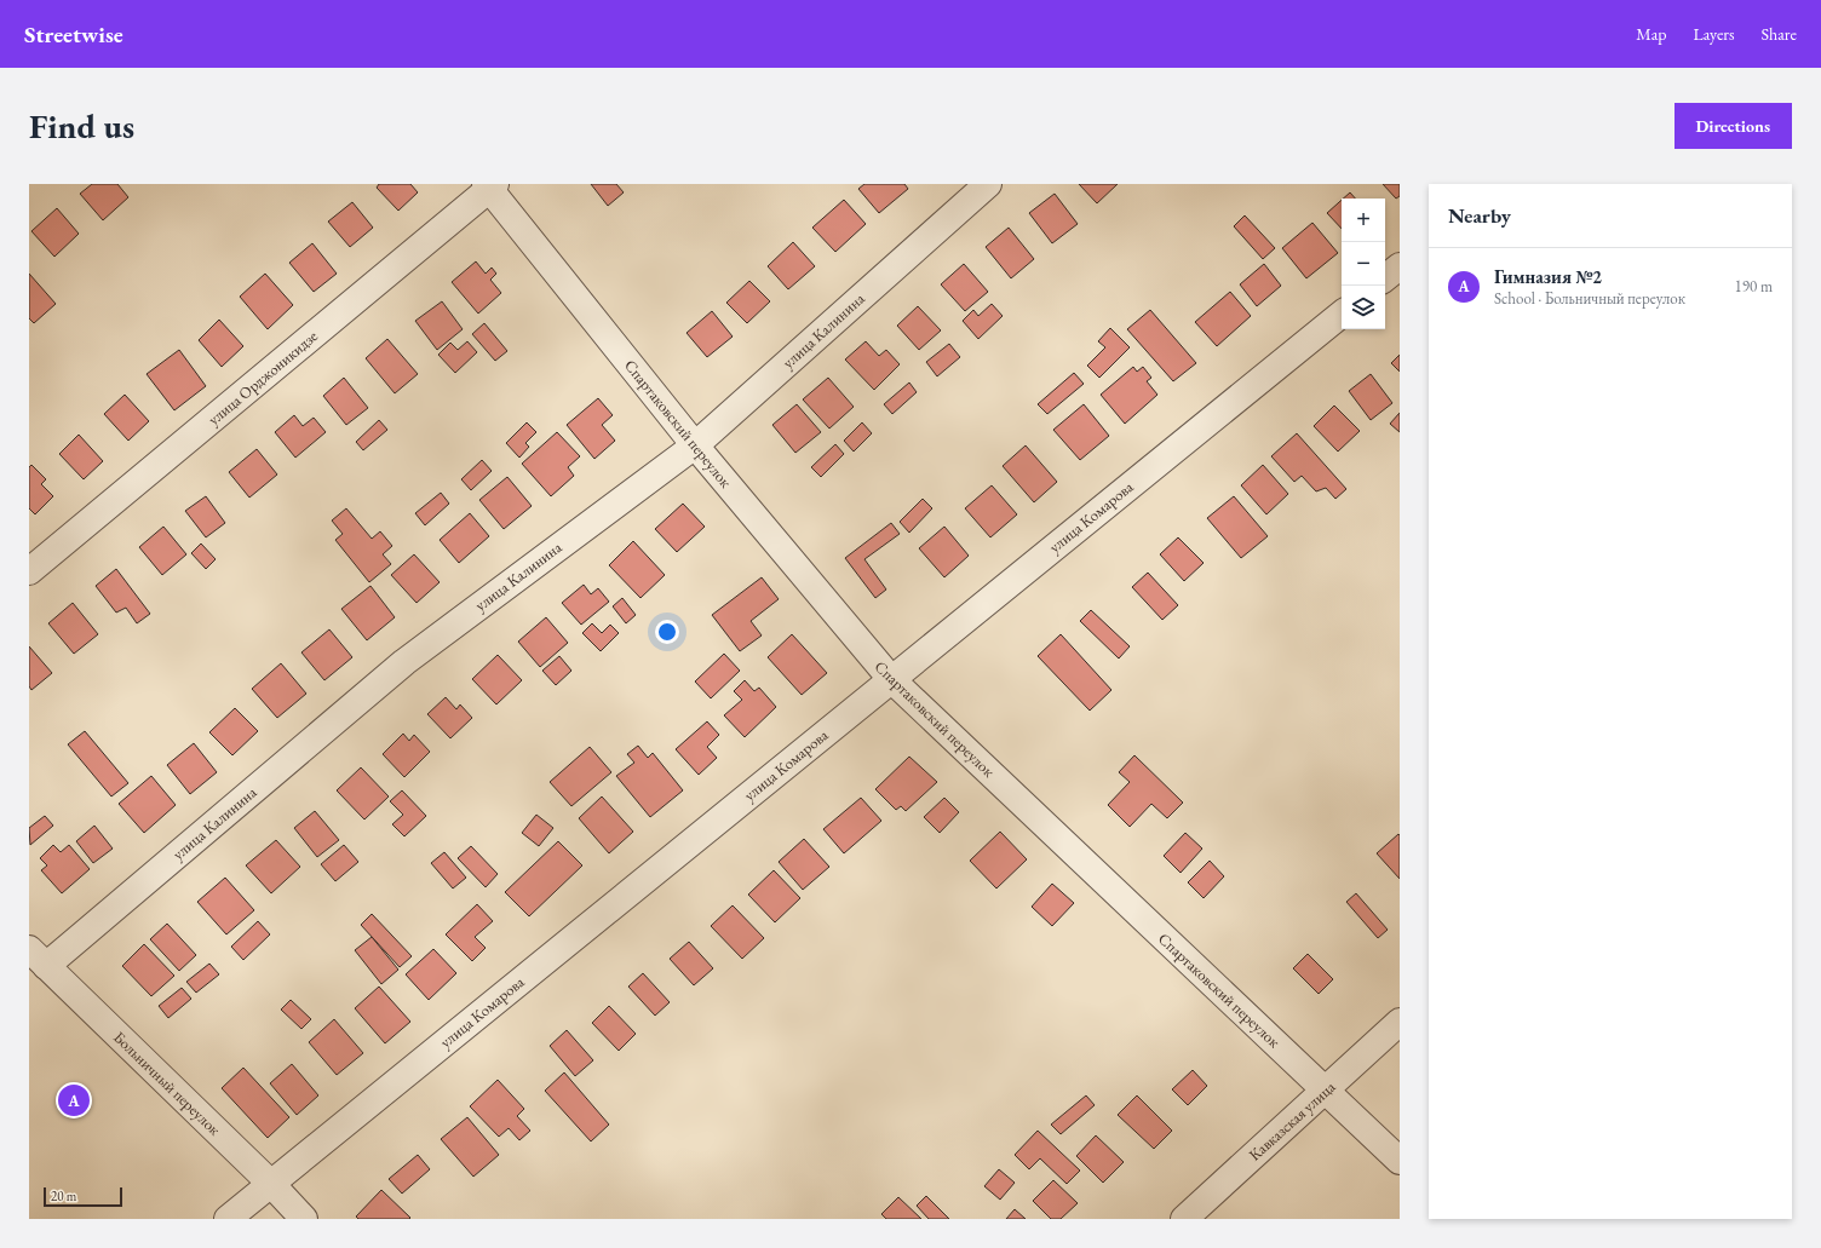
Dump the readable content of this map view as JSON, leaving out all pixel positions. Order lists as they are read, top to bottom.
{
  "streets": {
    "street": [
      "улица Калинина",
      "улица Орджоникидзе",
      "Спартаковский переулок",
      "улица Комарова",
      "Больничный переулок",
      "Кавказская улица"
    ]
  },
  "crossings": [
    ["улица Калинина", "Спартаковский переулок"],
    ["улица Калинина", "Больничный переулок"],
    ["улица Орджоникидзе", "Спартаковский переулок"],
    ["Спартаковский переулок", "улица Комарова"],
    ["Спартаковский переулок", "Кавказская улица"],
    ["улица Комарова", "Больничный переулок"]
  ],
  "scale_bar": "20 m",
  "page": {
    "header": "Streetwise",
    "nav": ["Map", "Layers", "Share"],
    "buttons": "Directions",
    "title": "Find us",
    "heading": "Nearby",
    "map_buttons": ["+", "−"],
    "list": [
      {
        "mark": "A",
        "name": "Гимназия №2",
        "note": "School · Больничный переулок",
        "value": "190 m"
      }
    ],
    "pins": "A",
    "scale": "20 m"
  }
}
